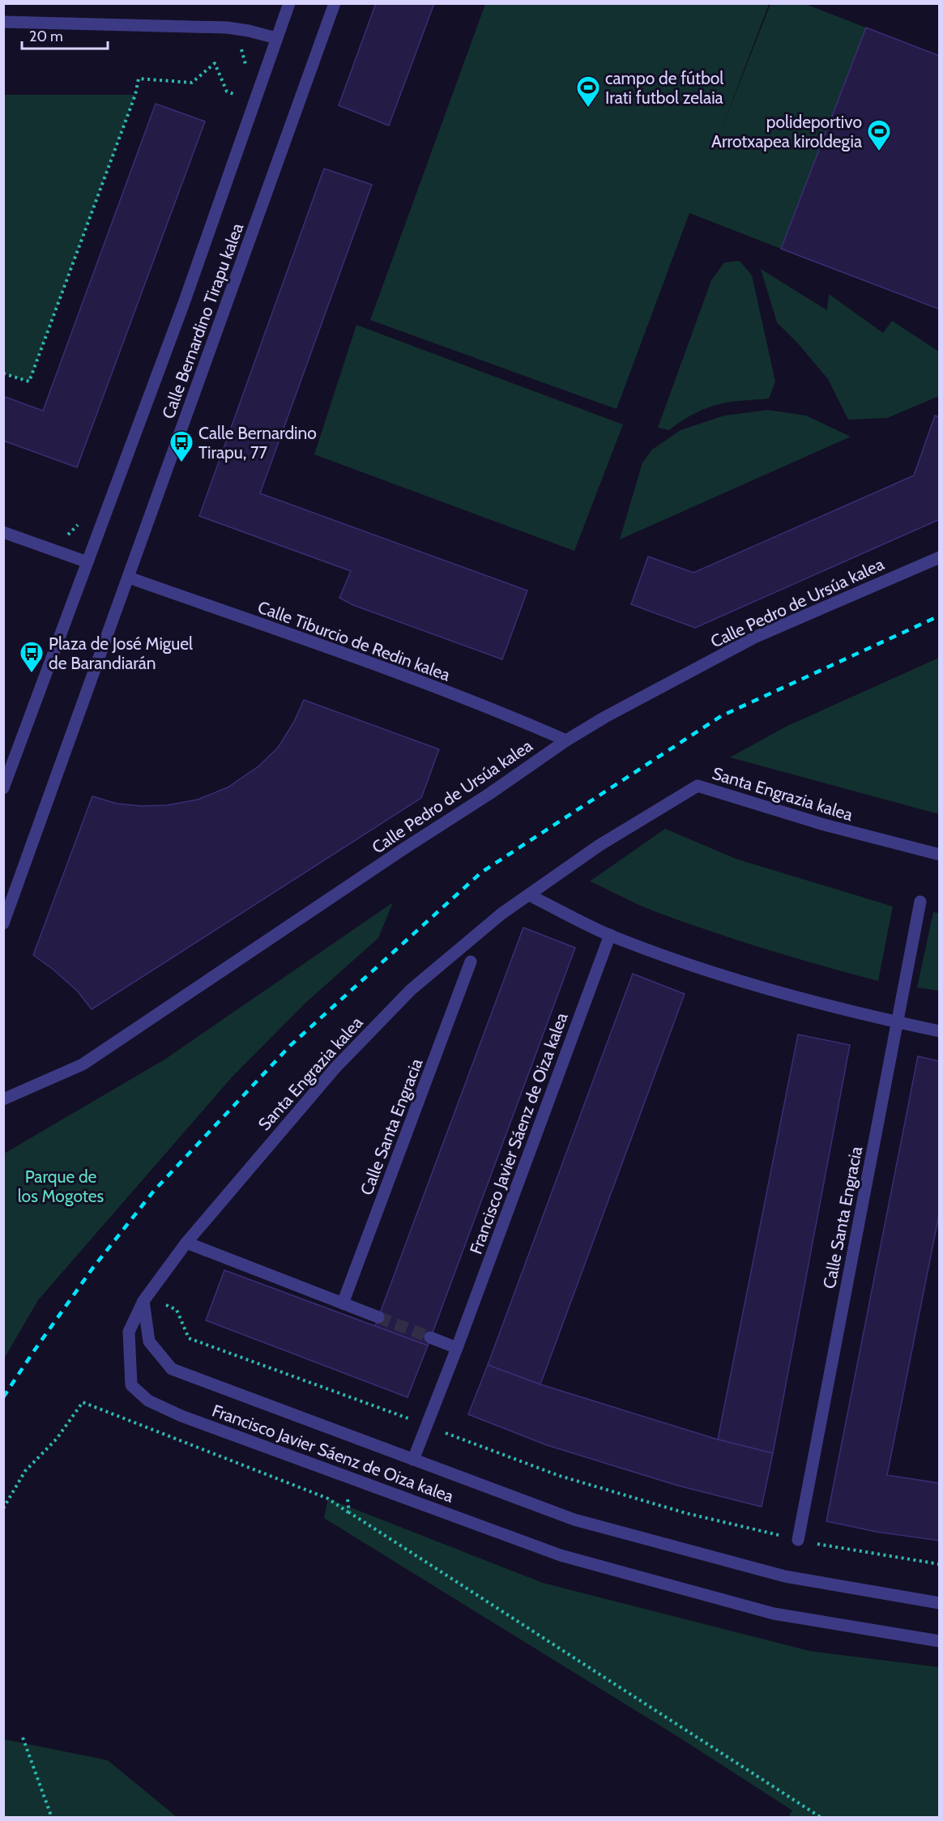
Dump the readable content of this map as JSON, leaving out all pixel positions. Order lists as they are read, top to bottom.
{
  "streets": {
    "street": [
      "Calle Bernardino Tirapu kalea",
      "Calle Pedro de Ursúa kalea",
      "Calle Tiburcio de Redin kalea",
      "Santa Engrazia kalea",
      "Calle Santa Engracia",
      "Francisco Javier Sáenz de Oiza kalea"
    ]
  },
  "crossings": [
    ["Calle Bernardino Tirapu kalea", "Calle Tiburcio de Redin kalea"],
    ["Calle Pedro de Ursúa kalea", "Calle Tiburcio de Redin kalea"],
    ["Santa Engrazia kalea", "Francisco Javier Sáenz de Oiza kalea"]
  ],
  "parks": ["Parque de los Mogotes"],
  "places": {
    "sports": ["campo de fútbol Irati futbol zelaia", "polideportivo Arrotxapea kiroldegia"],
    "bus stop": ["Calle Bernardino Tirapu, 77", "Plaza de José Miguel de Barandiarán"]
  },
  "scale_bar": "20 m"
}
